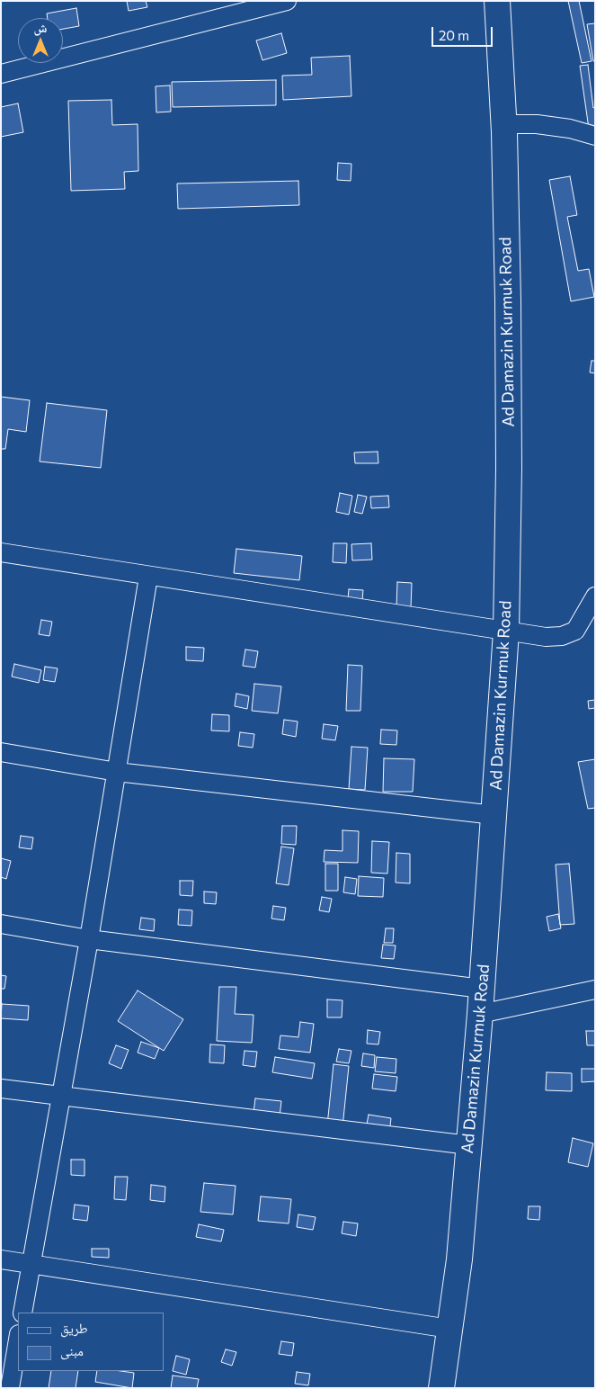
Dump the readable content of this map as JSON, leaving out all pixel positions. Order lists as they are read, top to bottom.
{
  "streets": {
    "highway": ["Ad Damazin Kurmuk Road"]
  },
  "legend": ["طريق", "مبنى"],
  "scale_bar": "20 m",
  "north": "top"
}
